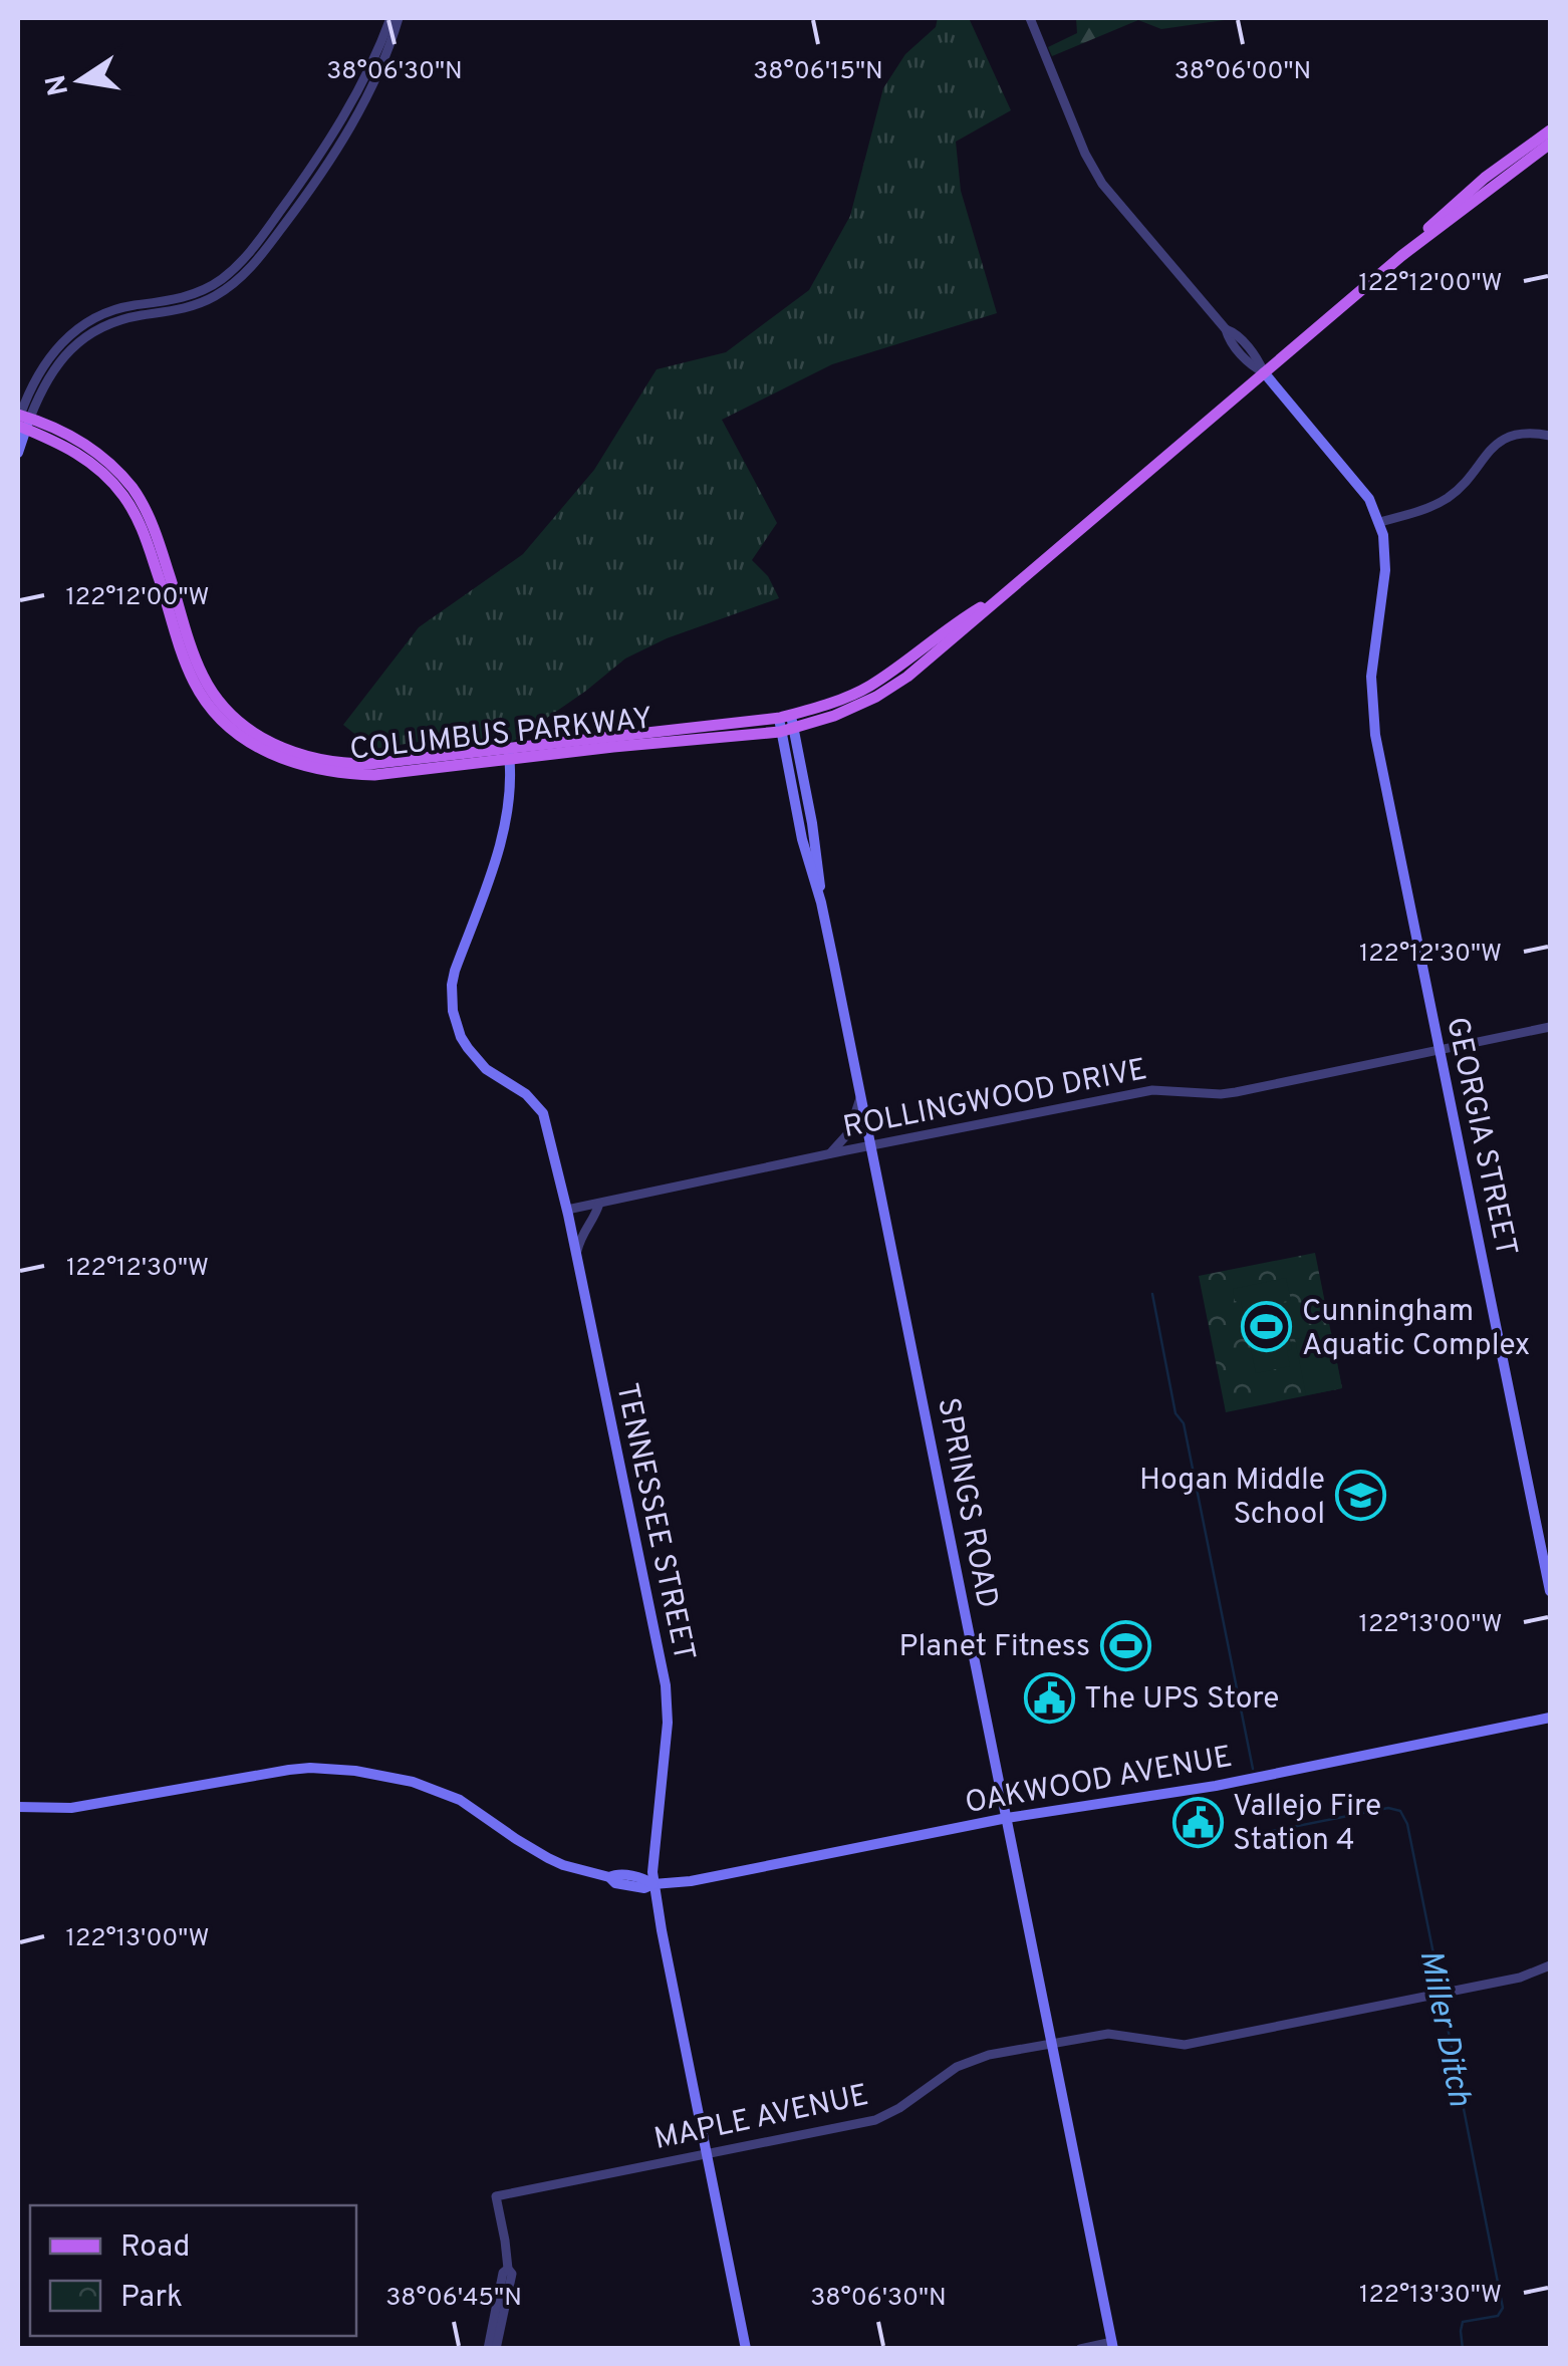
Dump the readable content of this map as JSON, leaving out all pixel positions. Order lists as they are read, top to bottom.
{
  "streets": {
    "main road": [
      "COLUMBUS PARKWAY",
      "GEORGIA STREET",
      "SPRINGS ROAD",
      "TENNESSEE STREET",
      "OAKWOOD AVENUE"
    ],
    "street": ["ROLLINGWOOD DRIVE", "MAPLE AVENUE"]
  },
  "crossings": [
    ["COLUMBUS PARKWAY", "GEORGIA STREET"],
    ["COLUMBUS PARKWAY", "SPRINGS ROAD"],
    ["COLUMBUS PARKWAY", "TENNESSEE STREET"],
    ["ROLLINGWOOD DRIVE", "GEORGIA STREET"],
    ["ROLLINGWOOD DRIVE", "SPRINGS ROAD"],
    ["ROLLINGWOOD DRIVE", "TENNESSEE STREET"],
    ["SPRINGS ROAD", "OAKWOOD AVENUE"],
    ["SPRINGS ROAD", "MAPLE AVENUE"],
    ["TENNESSEE STREET", "OAKWOOD AVENUE"],
    ["TENNESSEE STREET", "MAPLE AVENUE"]
  ],
  "water": ["Miller Ditch"],
  "places": {
    "sports": ["Cunningham Aquatic Complex", "Planet Fitness"],
    "school or university": ["Hogan Middle School"],
    "public building": ["The UPS Store", "Vallejo Fire Station 4"]
  },
  "legend": ["Road", "Park"],
  "north": "left",
  "coordinates": [
    "38°06'30\"N",
    "38°06'15\"N",
    "38°06'00\"N",
    "122°12'00\"W",
    "122°12'30\"W",
    "122°13'00\"W",
    "122°13'30\"W",
    "38°06'45\"N"
  ]
}
